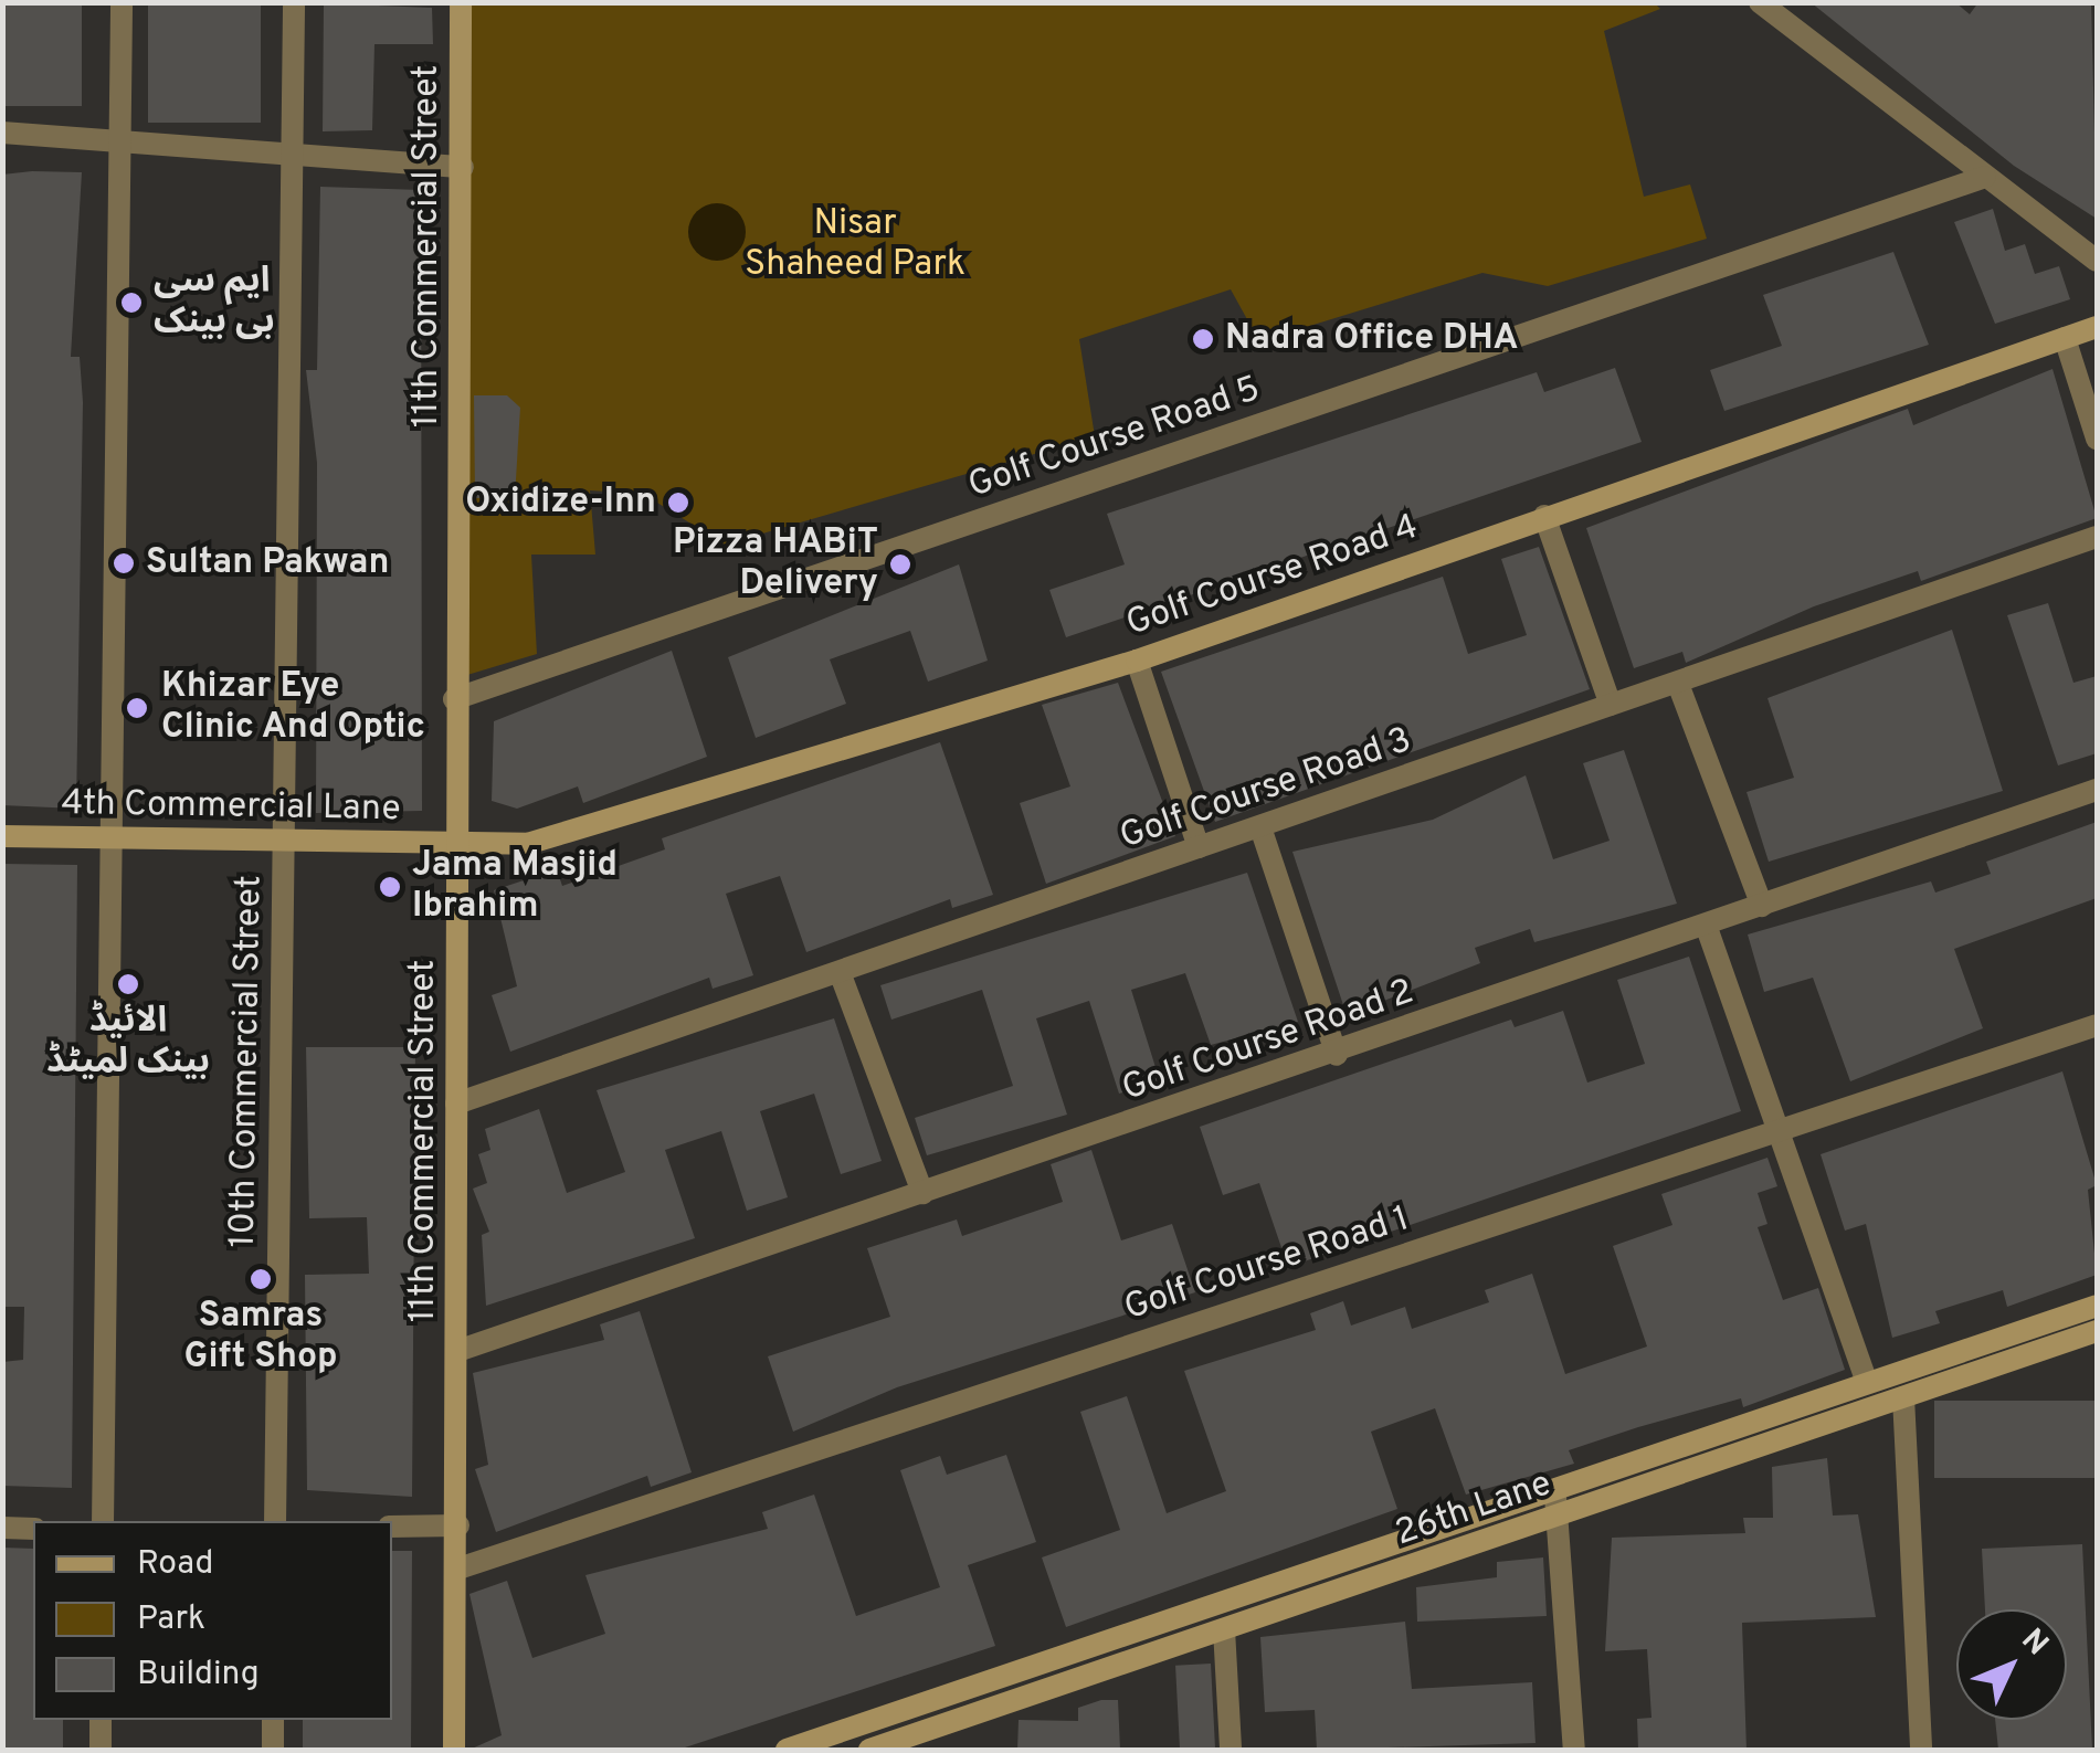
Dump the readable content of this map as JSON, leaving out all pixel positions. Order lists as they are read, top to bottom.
{
  "streets": {
    "street": [
      "11th Commercial Street",
      "Golf Course Road 5",
      "Golf Course Road 4",
      "Golf Course Road 3",
      "4th Commercial Lane",
      "Golf Course Road 2",
      "10th Commercial Street",
      "Golf Course Road 1",
      "26th Lane"
    ]
  },
  "crossings": [
    ["11th Commercial Street", "Golf Course Road 5"],
    ["11th Commercial Street", "Golf Course Road 4"],
    ["11th Commercial Street", "Golf Course Road 3"],
    ["11th Commercial Street", "4th Commercial Lane"],
    ["11th Commercial Street", "Golf Course Road 2"],
    ["11th Commercial Street", "Golf Course Road 1"],
    ["Golf Course Road 4", "4th Commercial Lane"],
    ["4th Commercial Lane", "10th Commercial Street"]
  ],
  "parks": ["Nisar Shaheed Park"],
  "places": [
    "ایم سی بی بینک",
    "Nadra Office DHA",
    "Oxidize-Inn",
    "Sultan Pakwan",
    "Pizza HABiT Delivery",
    "Khizar Eye Clinic And Optic",
    "Jama Masjid Ibrahim",
    "الائیڈ بینک لمیٹڈ",
    "Samras Gift Shop"
  ],
  "legend": ["Road", "Park", "Building"],
  "north": "top right"
}
